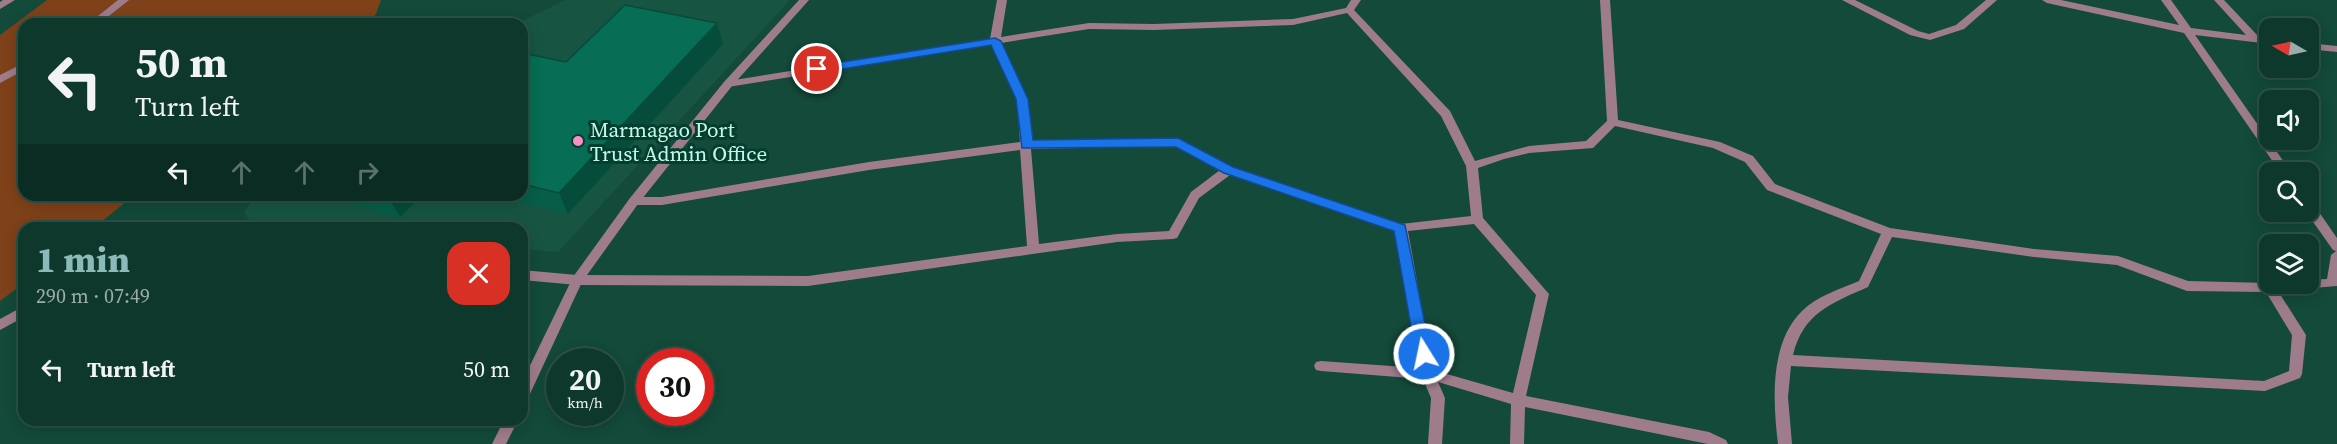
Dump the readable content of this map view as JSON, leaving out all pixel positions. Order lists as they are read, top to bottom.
{
  "places": ["Marmagao Port Trust Admin Office"],
  "north": "left",
  "page": {
    "turn": ["50 m", "Turn left"],
    "heading": ["1 min", "290 m · 07:49"],
    "list": [
      {
        "name": "Turn left",
        "value": "50 m"
      }
    ],
    "speed": "20 km/h",
    "limit": "30"
  }
}
